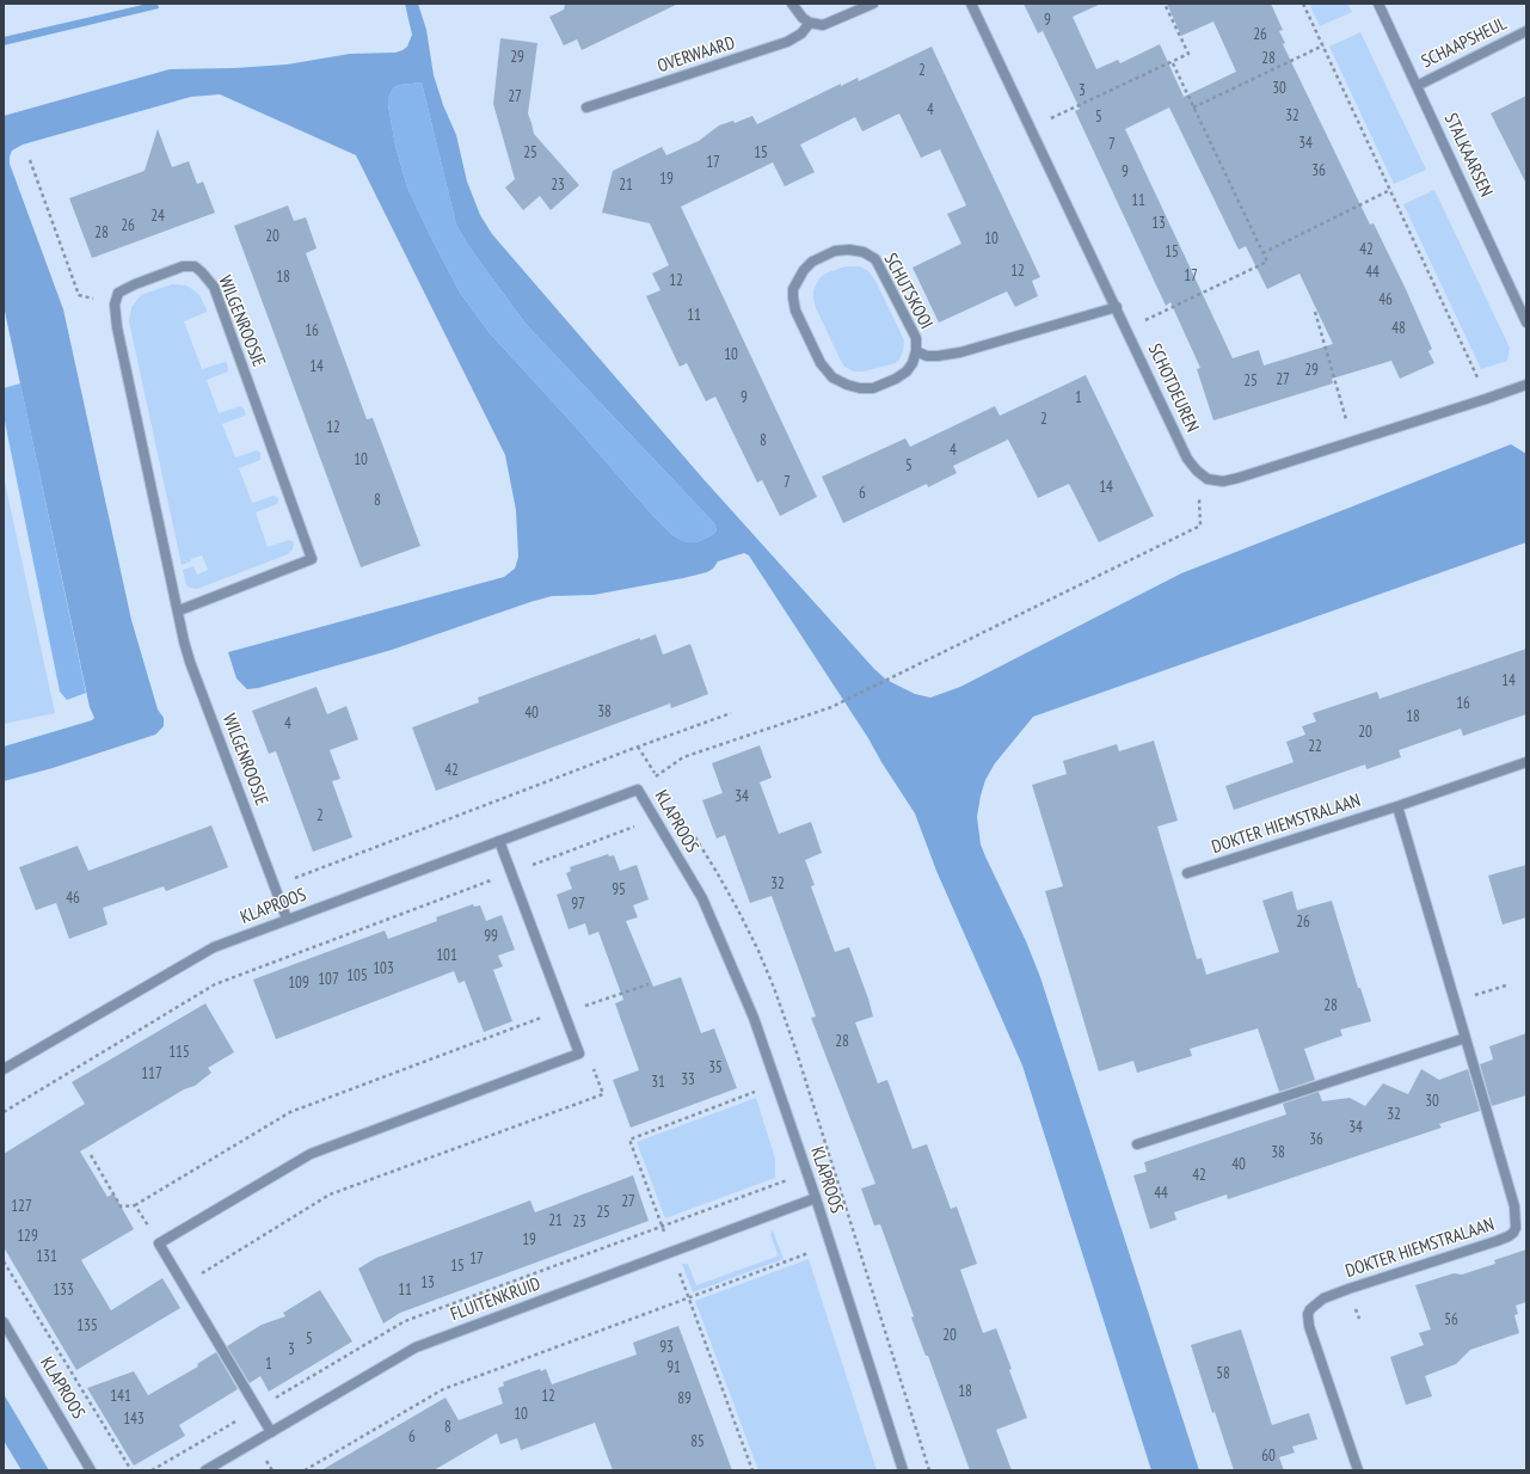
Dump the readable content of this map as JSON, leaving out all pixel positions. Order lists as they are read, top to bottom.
{
  "streets": {
    "street": [
      "SCHAAPSHEUL",
      "OVERWAARD",
      "STALKAARSEN",
      "SCHUTSKOOI",
      "WILGENROOSJE",
      "SCHOTDEUREN",
      "KLAPROOS",
      "DOKTER HIEMSTRALAAN",
      "FLUITENKRUID"
    ]
  },
  "crossings": [
    ["SCHAAPSHEUL", "STALKAARSEN"],
    ["SCHUTSKOOI", "SCHOTDEUREN"],
    ["WILGENROOSJE", "KLAPROOS"],
    ["KLAPROOS", "FLUITENKRUID"]
  ],
  "house_numbers": [
    "9",
    "26",
    "29",
    "28",
    "2",
    "30",
    "3",
    "27",
    "4",
    "32",
    "5",
    "34",
    "7",
    "25",
    "15",
    "17",
    "36",
    "9",
    "19",
    "23",
    "21",
    "11",
    "24",
    "13",
    "26",
    "28",
    "20",
    "10",
    "42",
    "15",
    "12",
    "44",
    "17",
    "18",
    "12",
    "46",
    "11",
    "48",
    "16",
    "10",
    "14",
    "29",
    "27",
    "25",
    "9",
    "1",
    "2",
    "12",
    "8",
    "4",
    "10",
    "5",
    "7",
    "14",
    "6",
    "8",
    "14",
    "16",
    "38",
    "40",
    "18",
    "4",
    "20",
    "22",
    "42",
    "34",
    "2",
    "32",
    "95",
    "46",
    "97",
    "26",
    "99",
    "101",
    "103",
    "105",
    "107",
    "109",
    "28",
    "28",
    "115",
    "35",
    "117",
    "33",
    "31",
    "30",
    "32",
    "34",
    "36",
    "38",
    "40",
    "42",
    "44",
    "27",
    "127",
    "25",
    "21",
    "23",
    "129",
    "19",
    "131",
    "17",
    "15",
    "13",
    "133",
    "11",
    "56",
    "135",
    "20",
    "5",
    "93",
    "3",
    "1",
    "91",
    "58",
    "18",
    "141",
    "12",
    "89",
    "10",
    "143",
    "8",
    "6",
    "85",
    "60"
  ]
}
